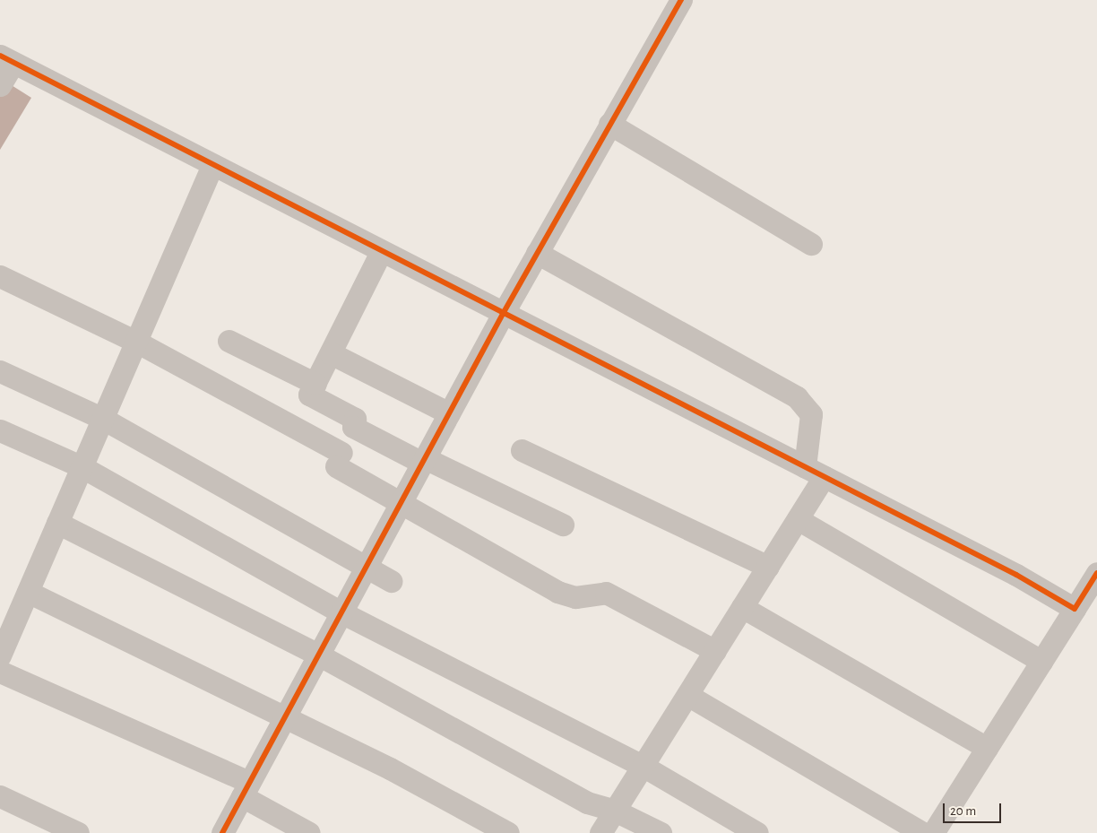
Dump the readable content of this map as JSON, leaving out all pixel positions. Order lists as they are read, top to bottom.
{
  "scale_bar": "20 m"
}
